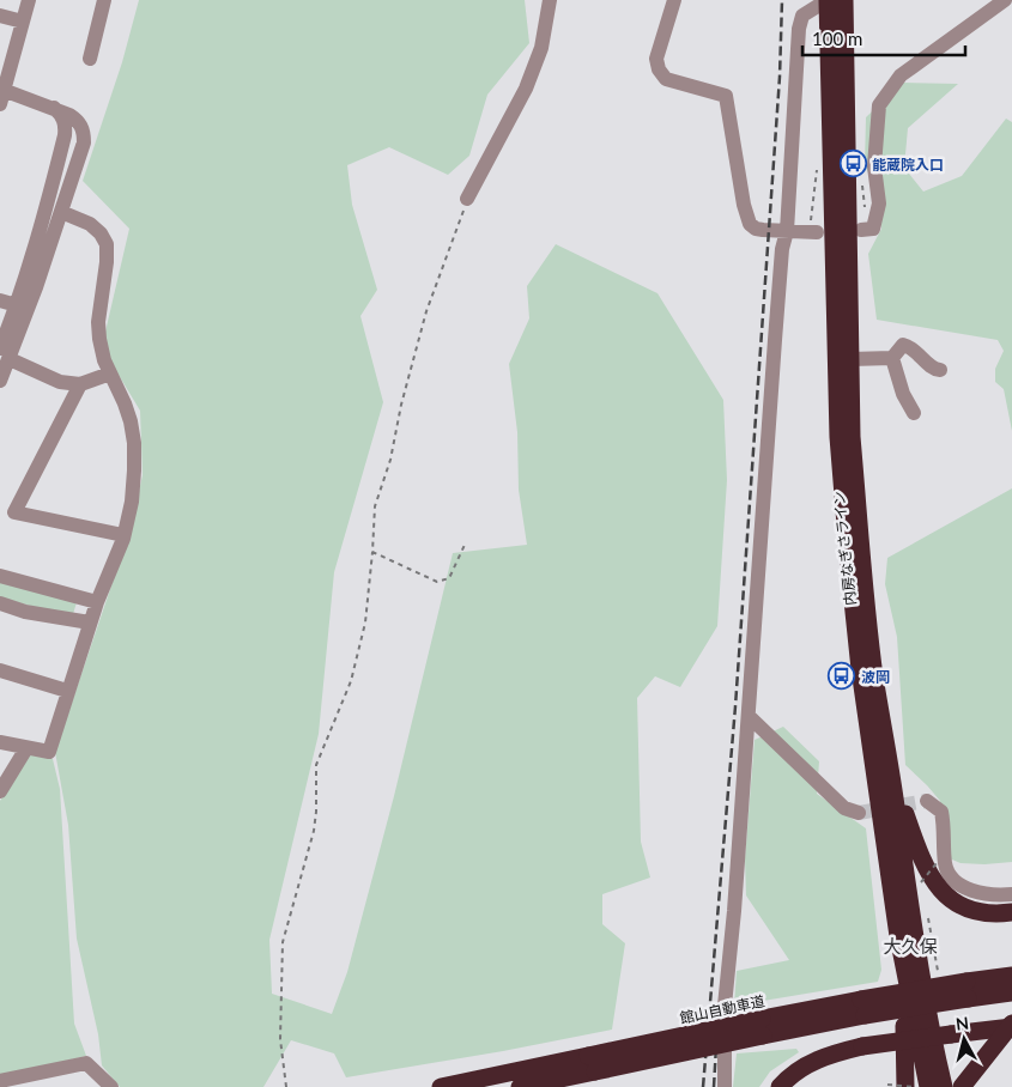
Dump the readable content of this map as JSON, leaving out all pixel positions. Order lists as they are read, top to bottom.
{
  "streets": {
    "highway": ["内房なぎさライン", "館山自動車道"]
  },
  "districts": ["大久保"],
  "places": {
    "bus stop": ["能蔵院入口", "波岡"]
  },
  "scale_bar": "100 m",
  "north": "top"
}
